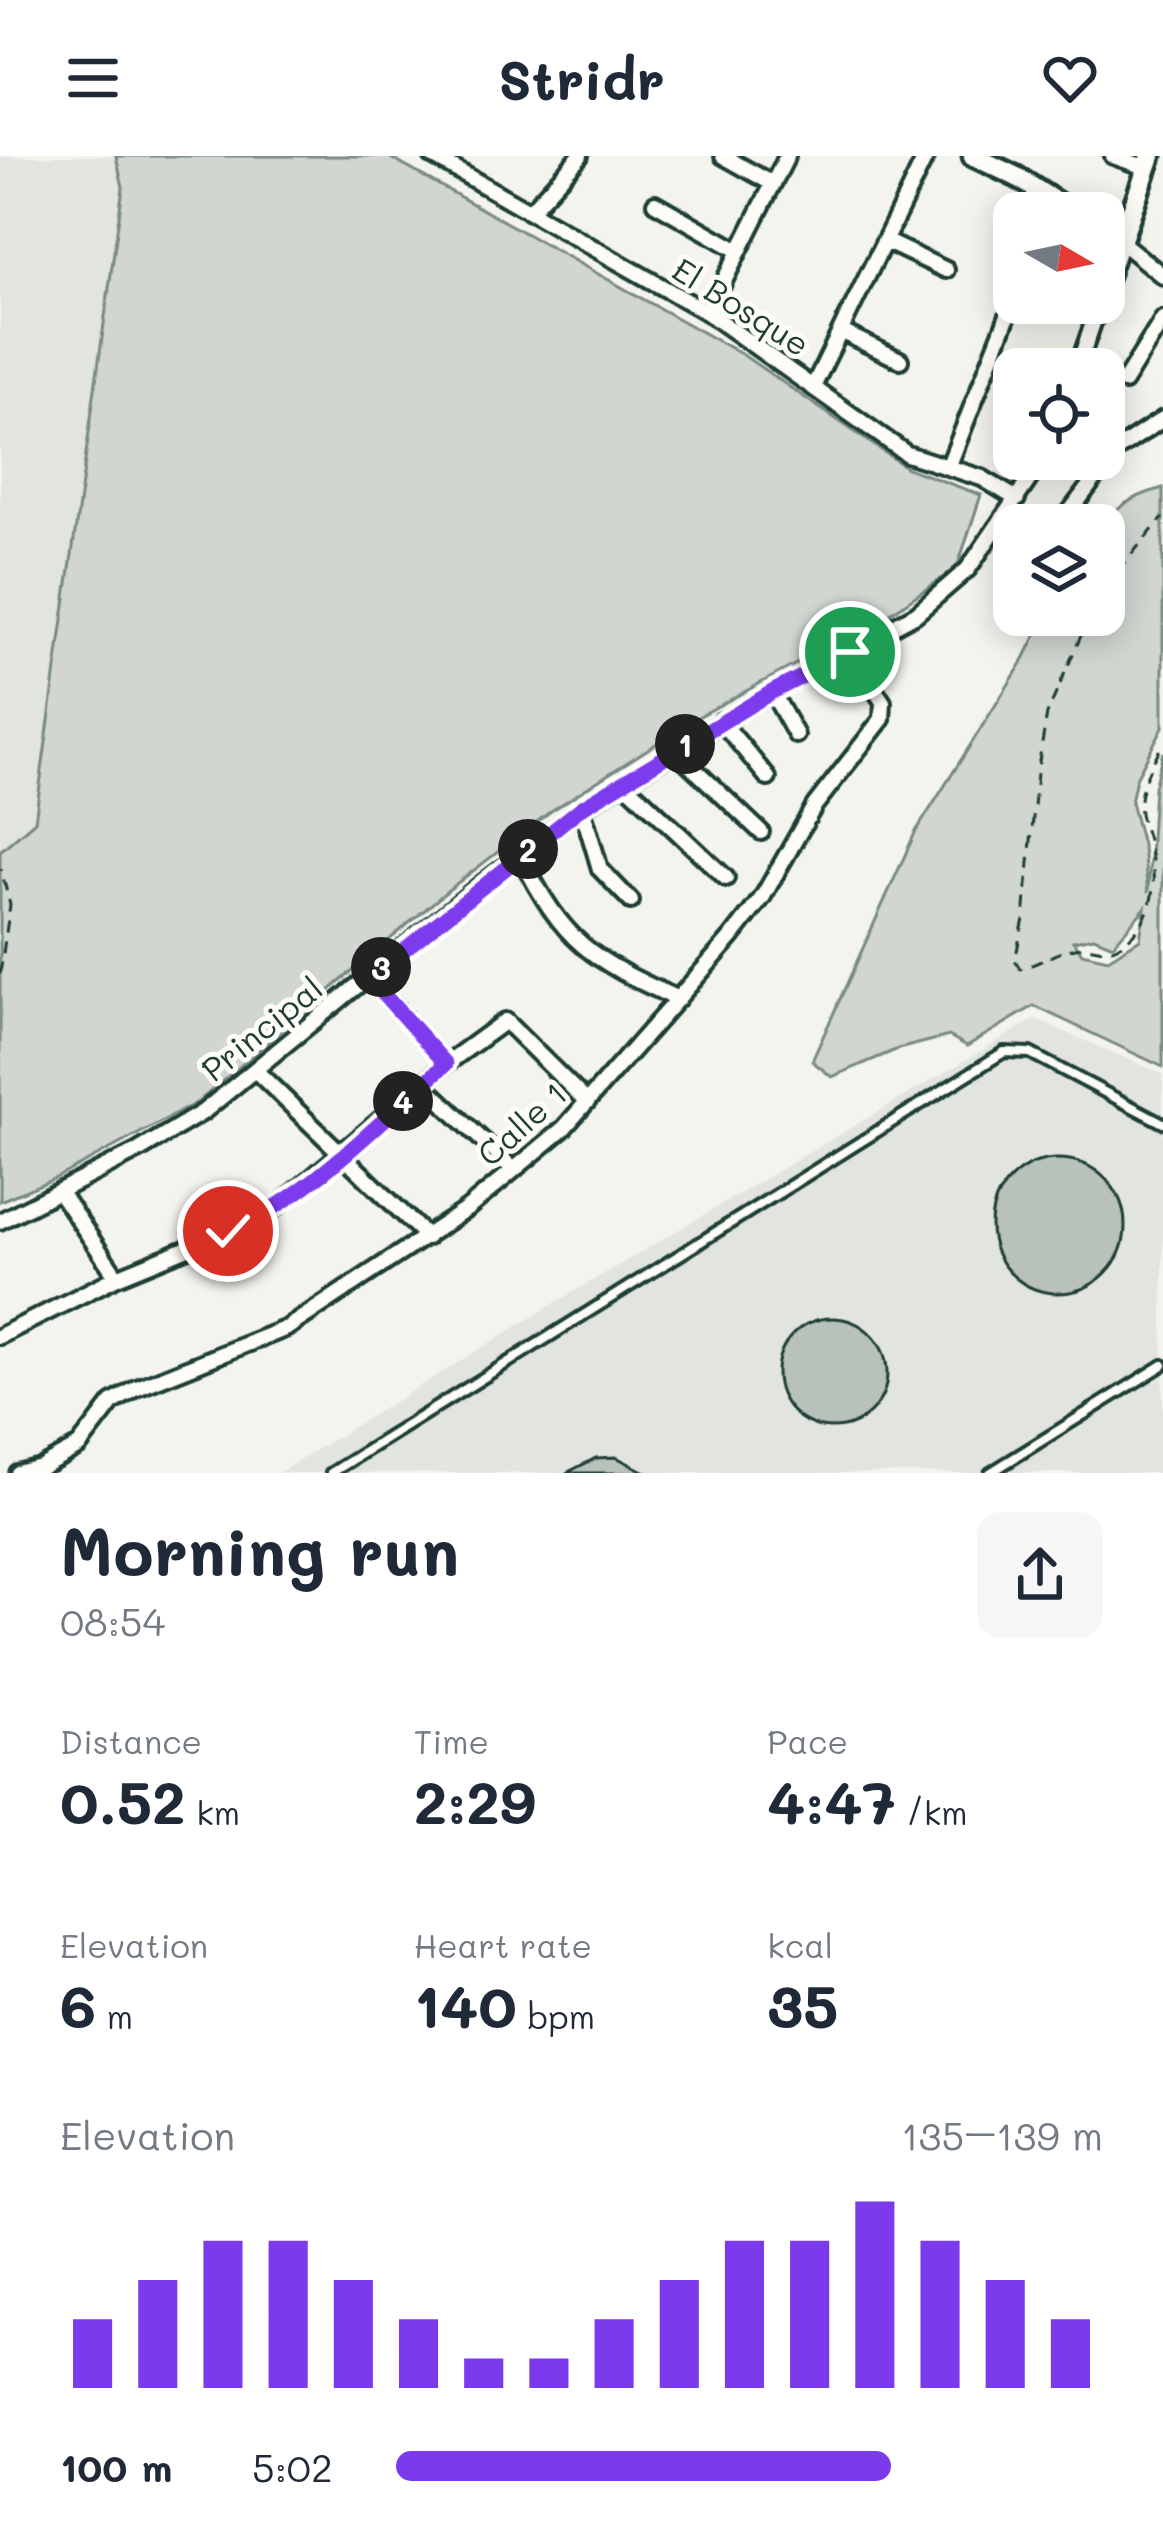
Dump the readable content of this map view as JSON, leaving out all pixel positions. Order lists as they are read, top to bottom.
{
  "streets": {
    "street": ["El Bosque", "Principal", "Calle 1"]
  },
  "crossings": [
    ["El Bosque", "Principal"],
    ["Principal", "Calle 1"]
  ],
  "north": "right",
  "page": {
    "header": "Stridr",
    "pins": [
      "1",
      "2",
      "3",
      "4"
    ],
    "heading": ["Morning run", "08:54"],
    "stats": [
      ["Distance", "0.52 km"],
      ["Time", "2:29"],
      ["Pace", "4:47 /km"],
      ["Elevation", "6 m"],
      ["Heart rate", "140 bpm"],
      ["kcal", "35"]
    ],
    "chart": ["Elevation", "135–139 m"],
    "list": [
      {
        "name": "100 m",
        "note": "5:02"
      }
    ]
  }
}
